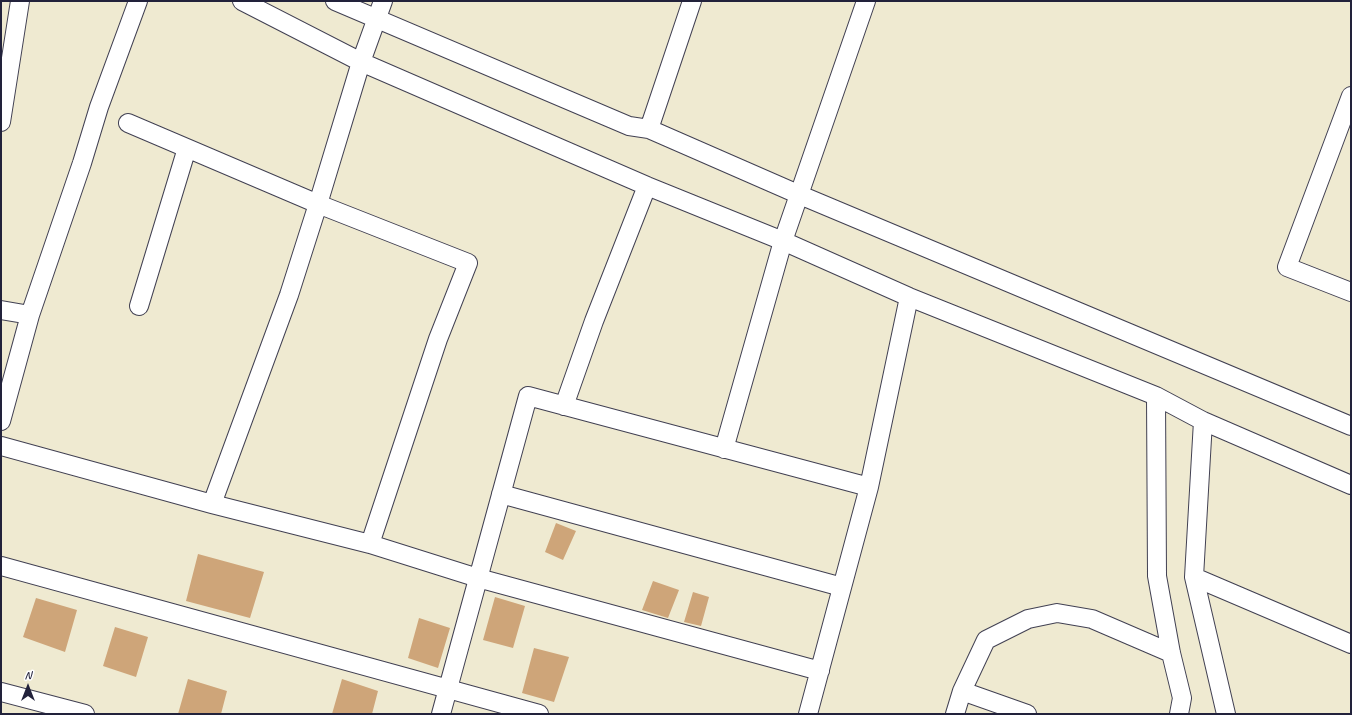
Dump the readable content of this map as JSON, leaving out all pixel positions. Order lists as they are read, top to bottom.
{
  "north": "top"
}
